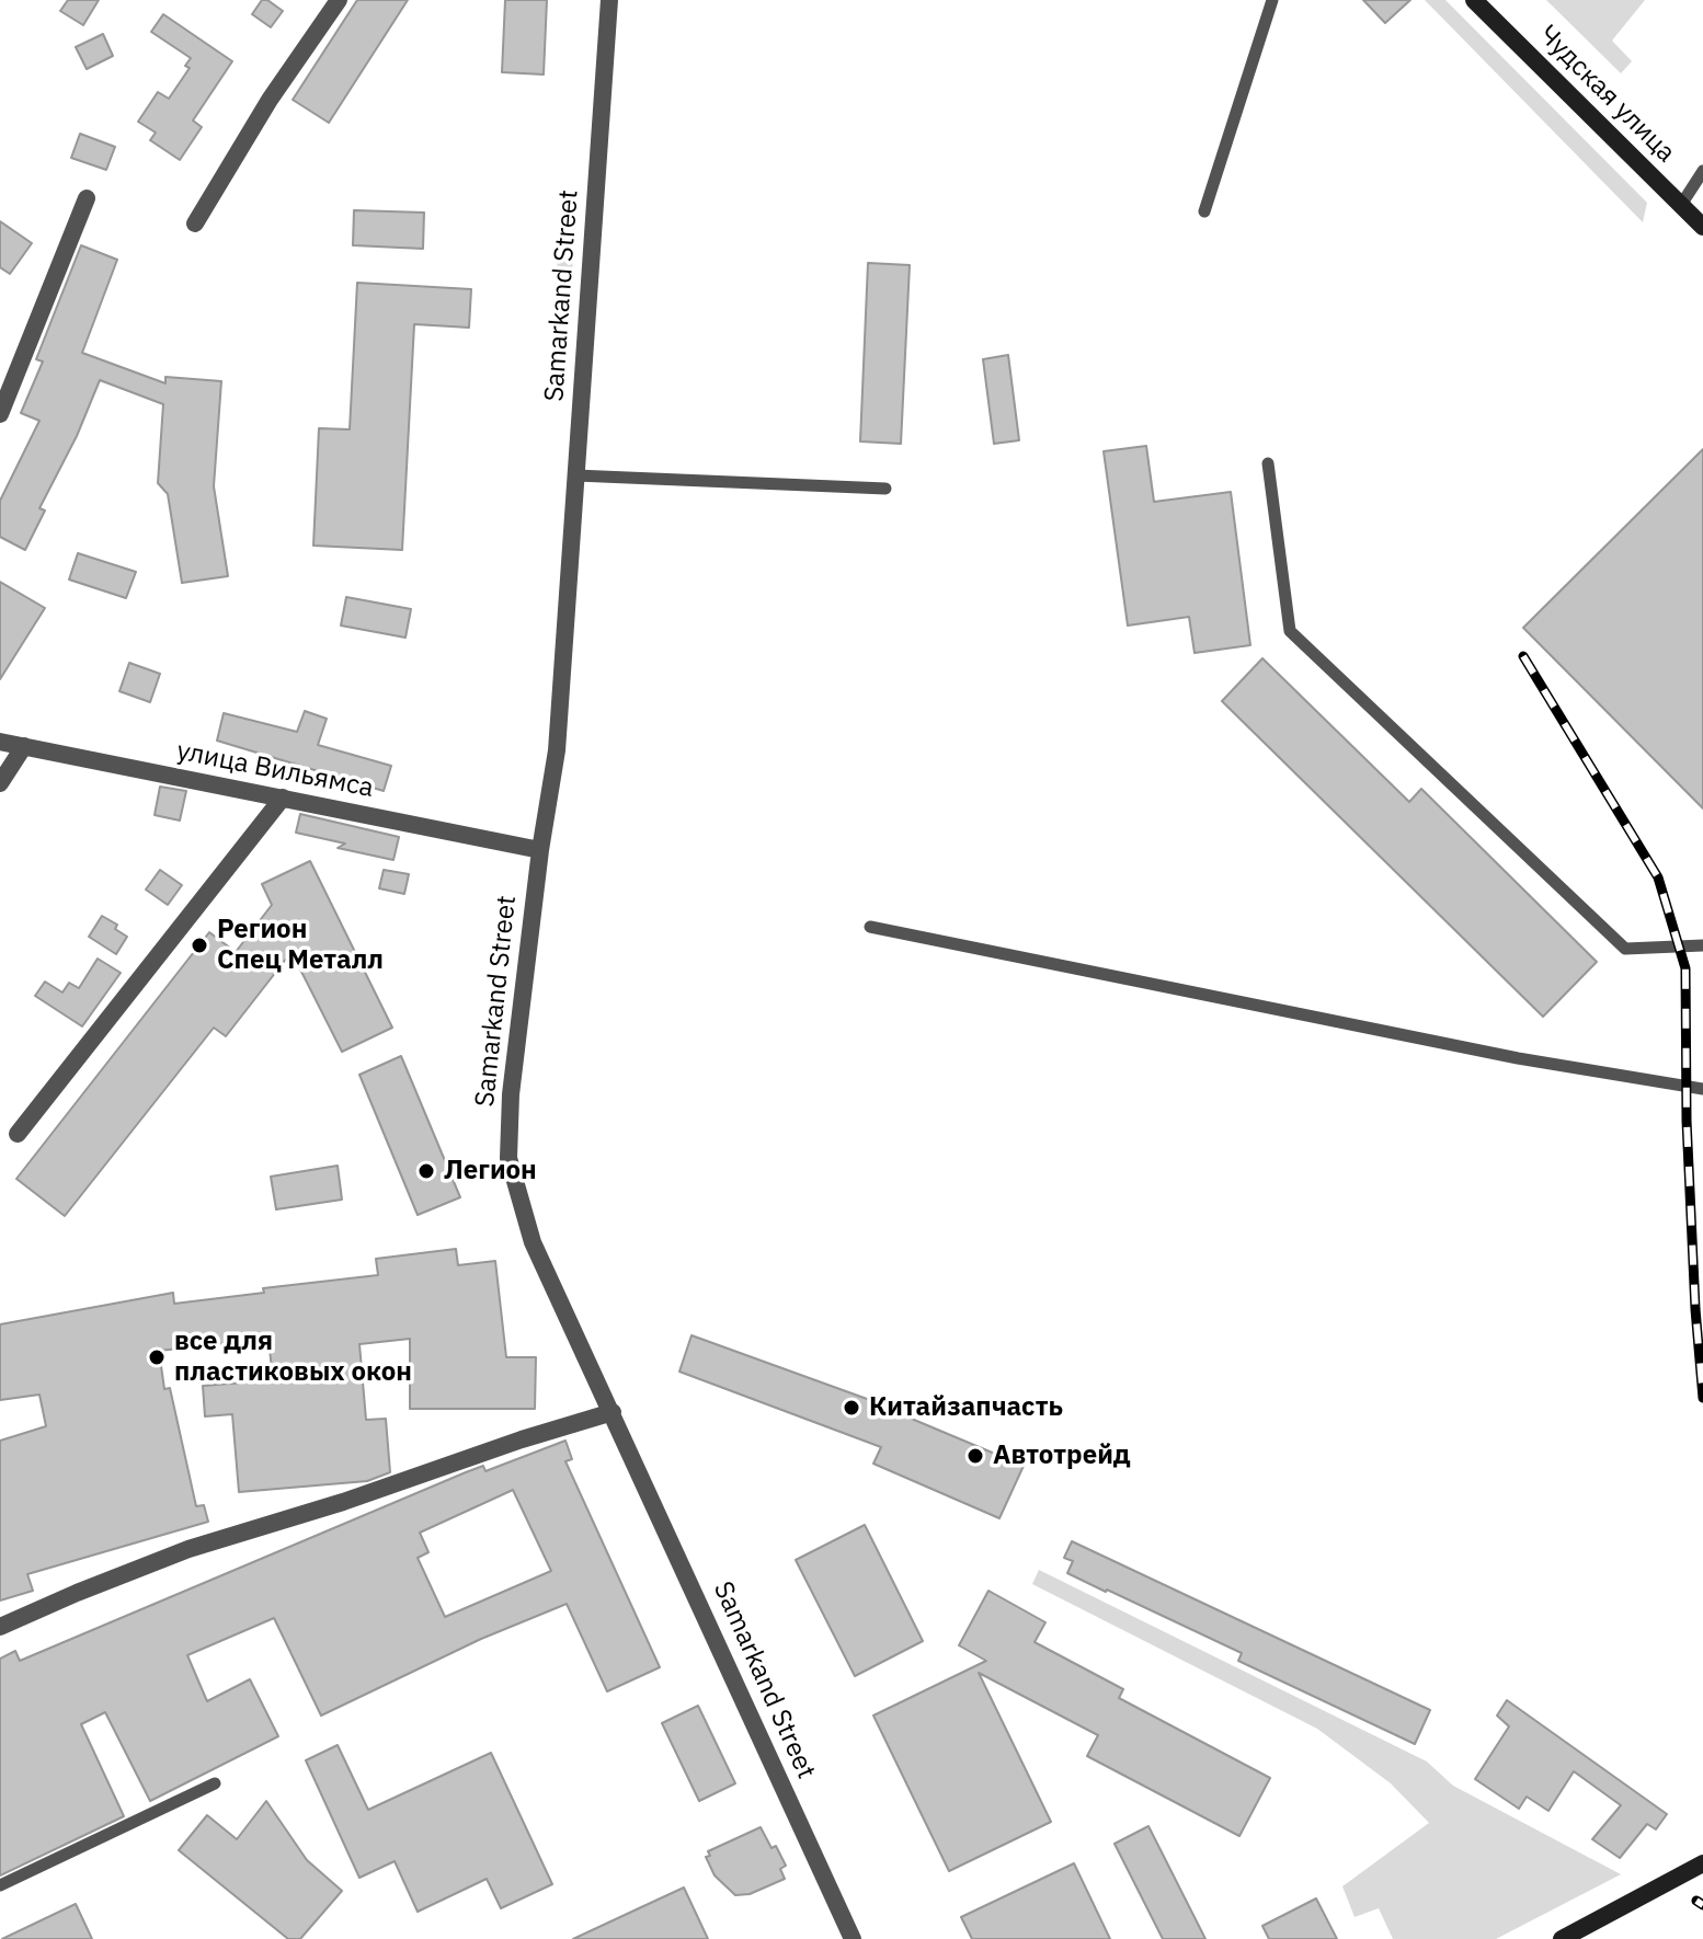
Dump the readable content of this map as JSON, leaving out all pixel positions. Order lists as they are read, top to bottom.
{
  "streets": {
    "main road": ["Чудская улица"],
    "street": ["Samarkand Street", "улица Вильямса"]
  },
  "crossings": [
    ["Samarkand Street", "улица Вильямса"]
  ],
  "places": [
    "Регион Спец Металл",
    "Легион",
    "все для пластиковых окон",
    "Китайзапчасть",
    "Автотрейд"
  ]
}
